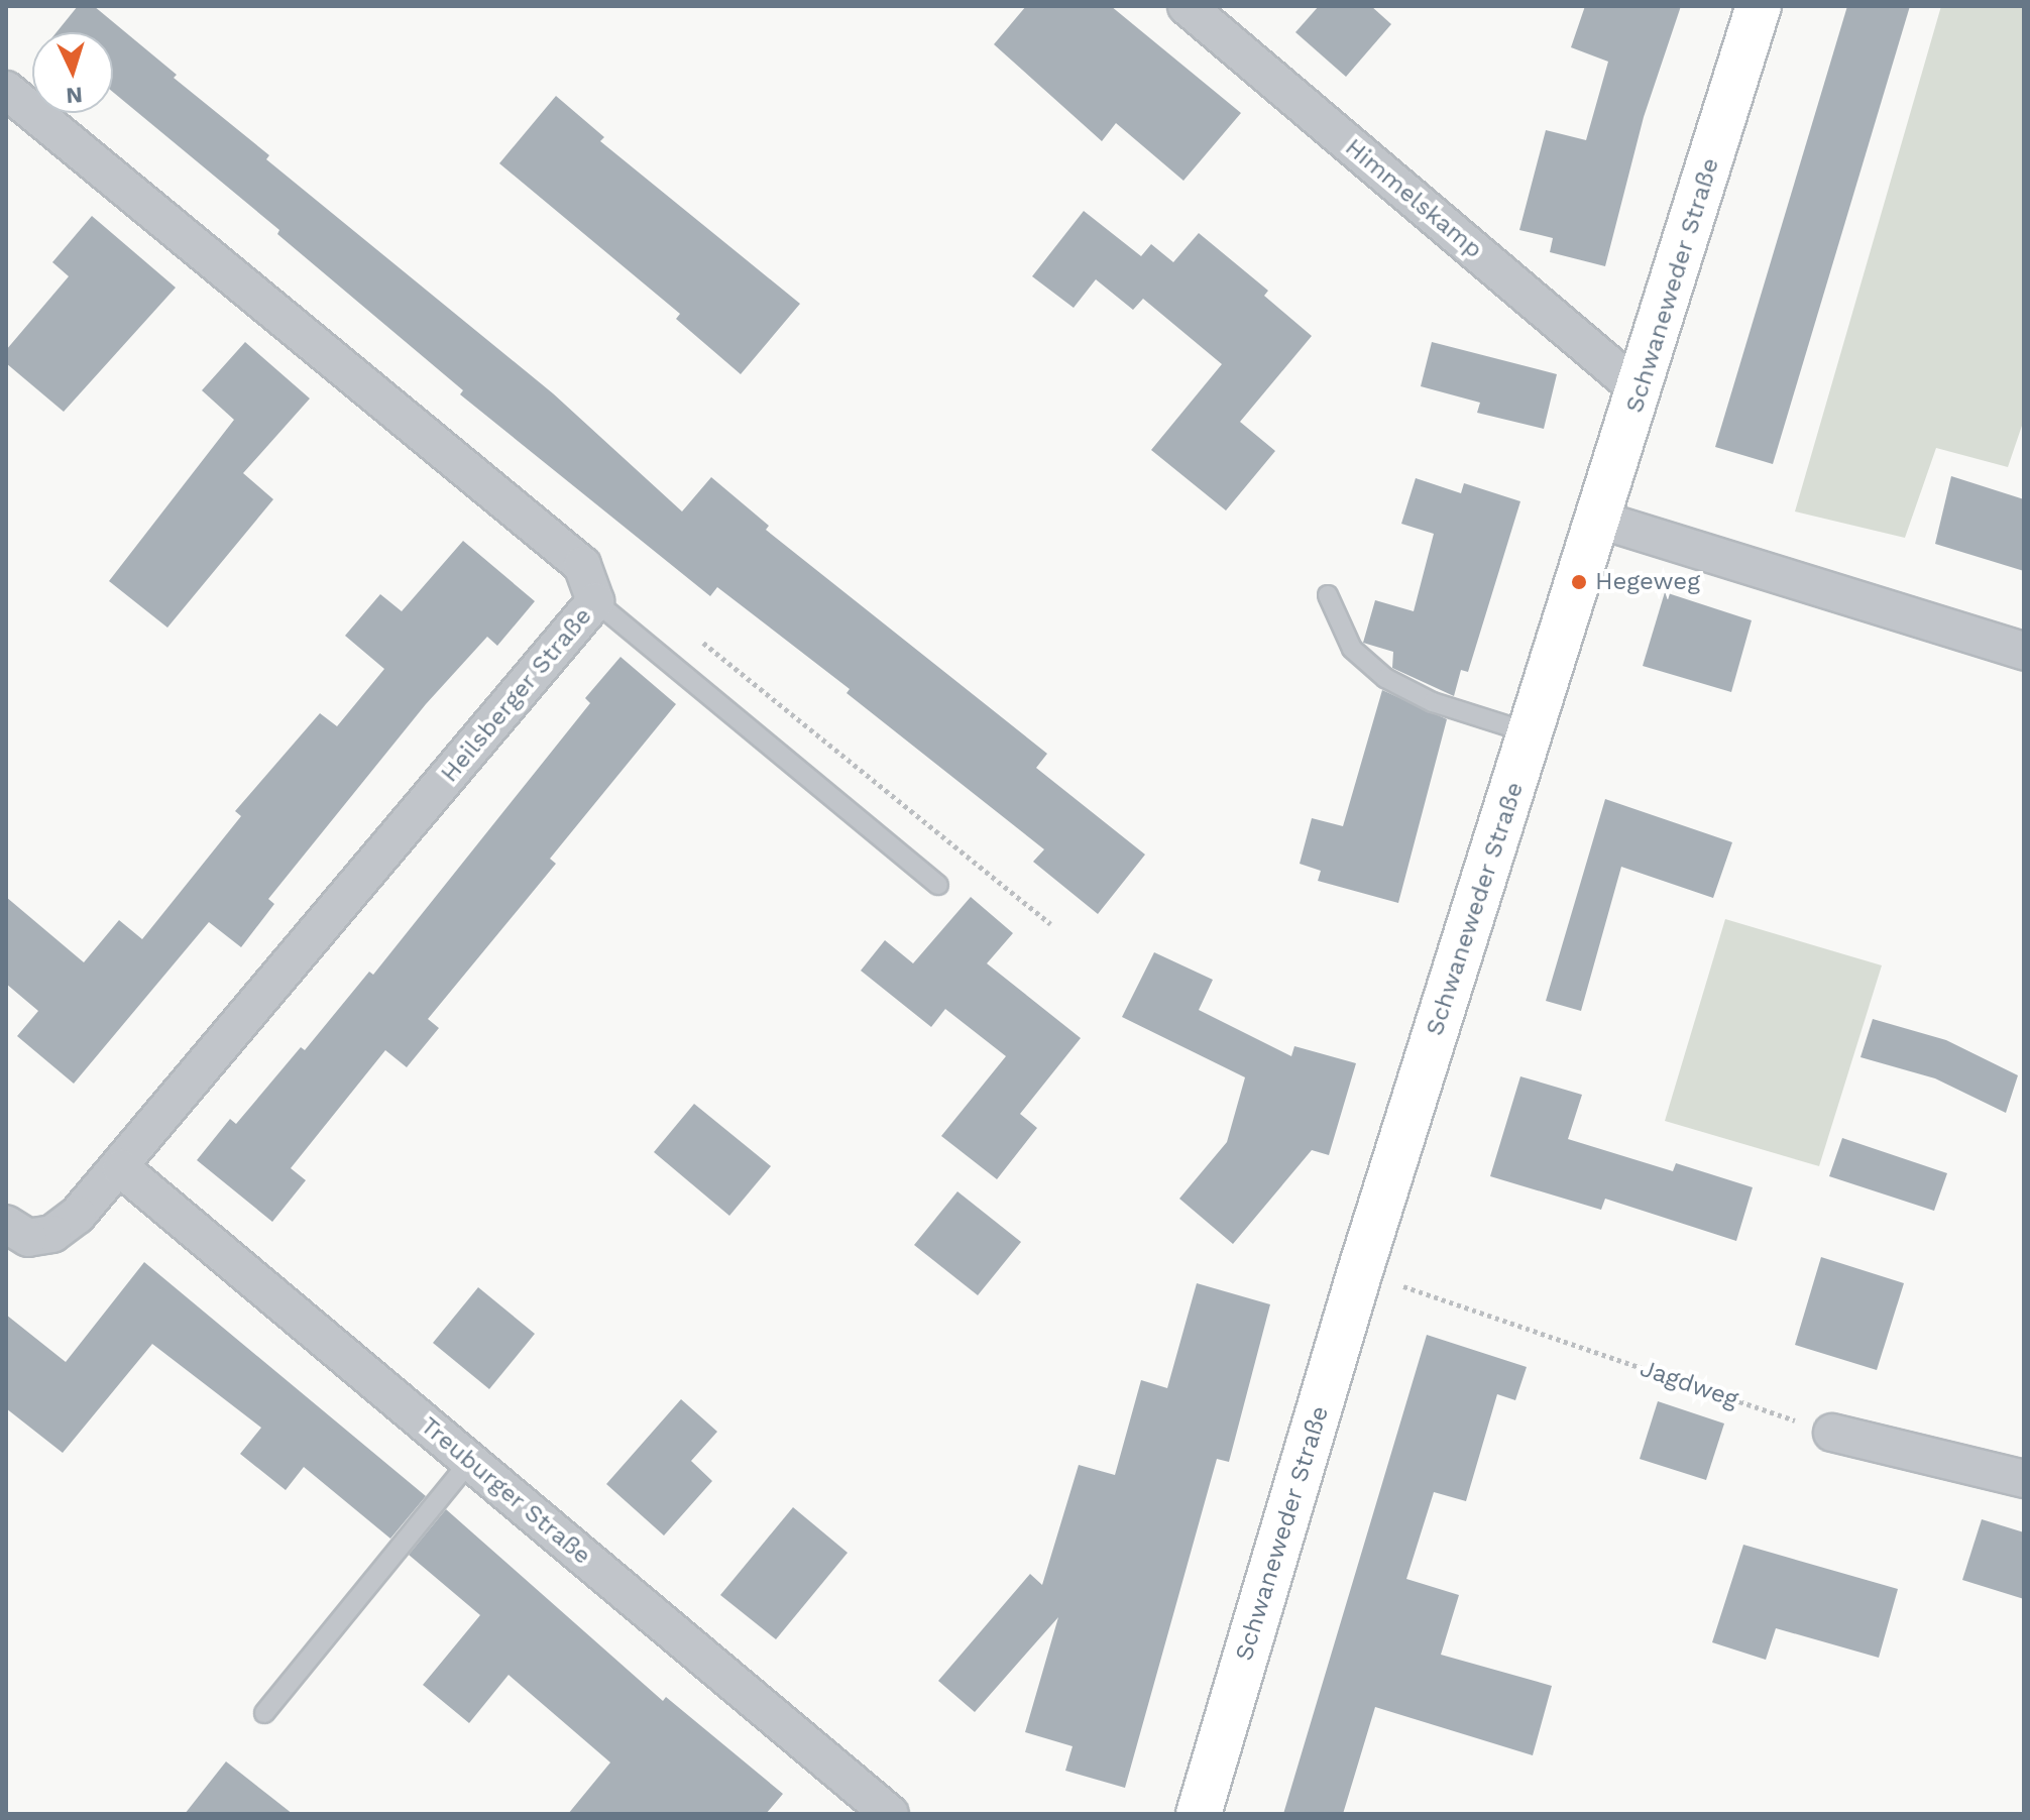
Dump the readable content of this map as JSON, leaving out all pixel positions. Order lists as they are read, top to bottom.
{
  "streets": {
    "main road": ["Schwaneweder Straße"],
    "street": ["Himmelskamp", "Heilsberger Straße", "Treuburger Straße"],
    "path": ["Jagdweg"]
  },
  "crossings": [
    ["Himmelskamp", "Schwaneweder Straße"],
    ["Schwaneweder Straße", "Jagdweg"],
    ["Heilsberger Straße", "Treuburger Straße"]
  ],
  "places": ["Hegeweg"],
  "north": "bottom"
}
